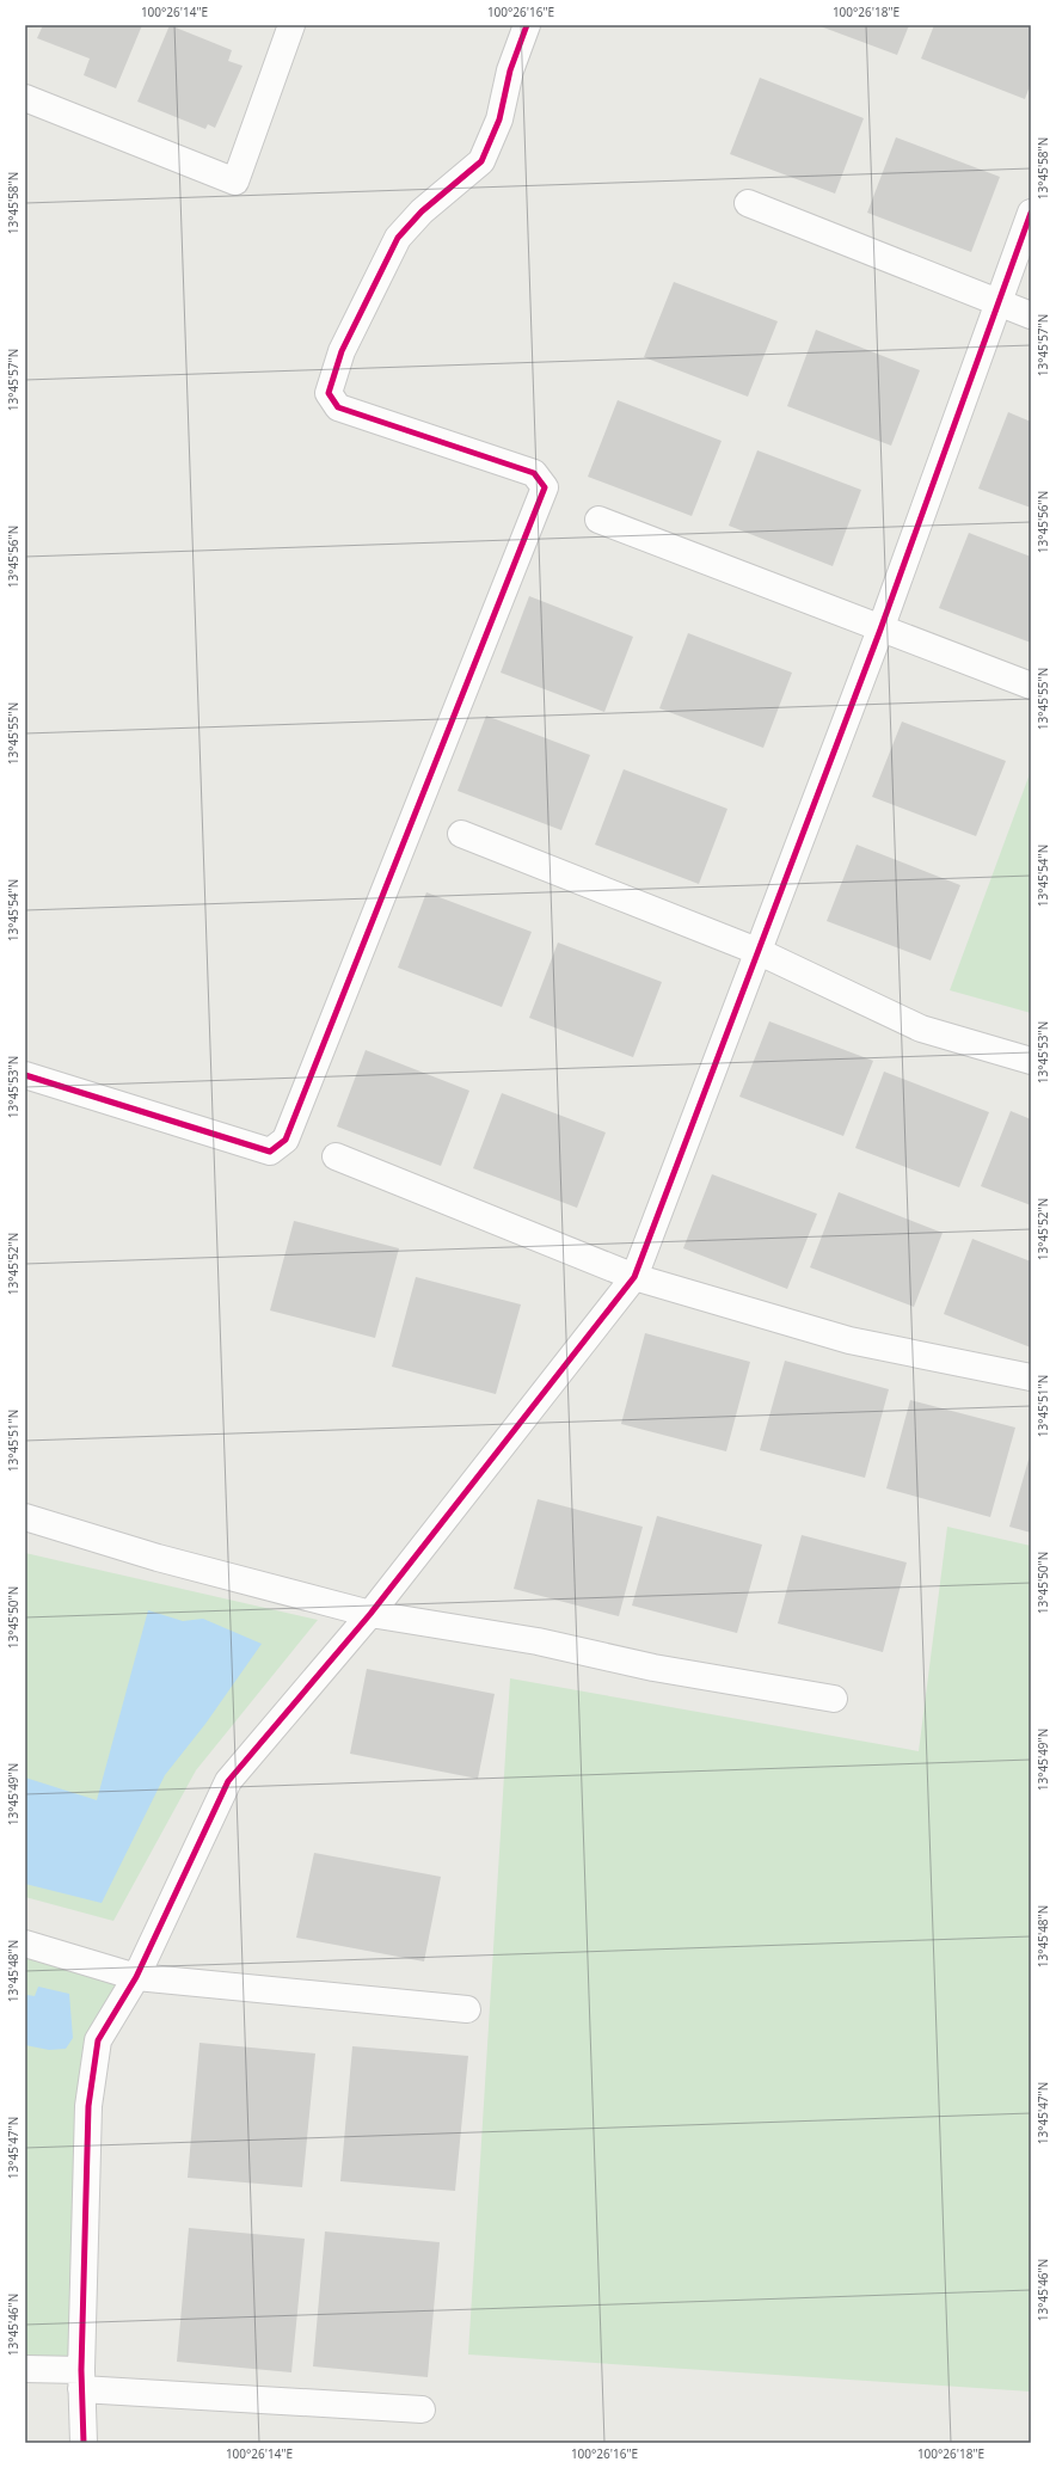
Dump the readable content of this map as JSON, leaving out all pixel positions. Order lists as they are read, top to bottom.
{
  "coordinates": [
    "100°26'14\"E",
    "100°26'16\"E",
    "100°26'18\"E",
    "13°45'58\"N",
    "13°45'57\"N",
    "13°45'56\"N",
    "13°45'55\"N",
    "13°45'54\"N",
    "13°45'53\"N",
    "13°45'52\"N",
    "13°45'51\"N",
    "13°45'50\"N",
    "13°45'49\"N",
    "13°45'48\"N",
    "13°45'47\"N",
    "13°45'46\"N"
  ]
}
